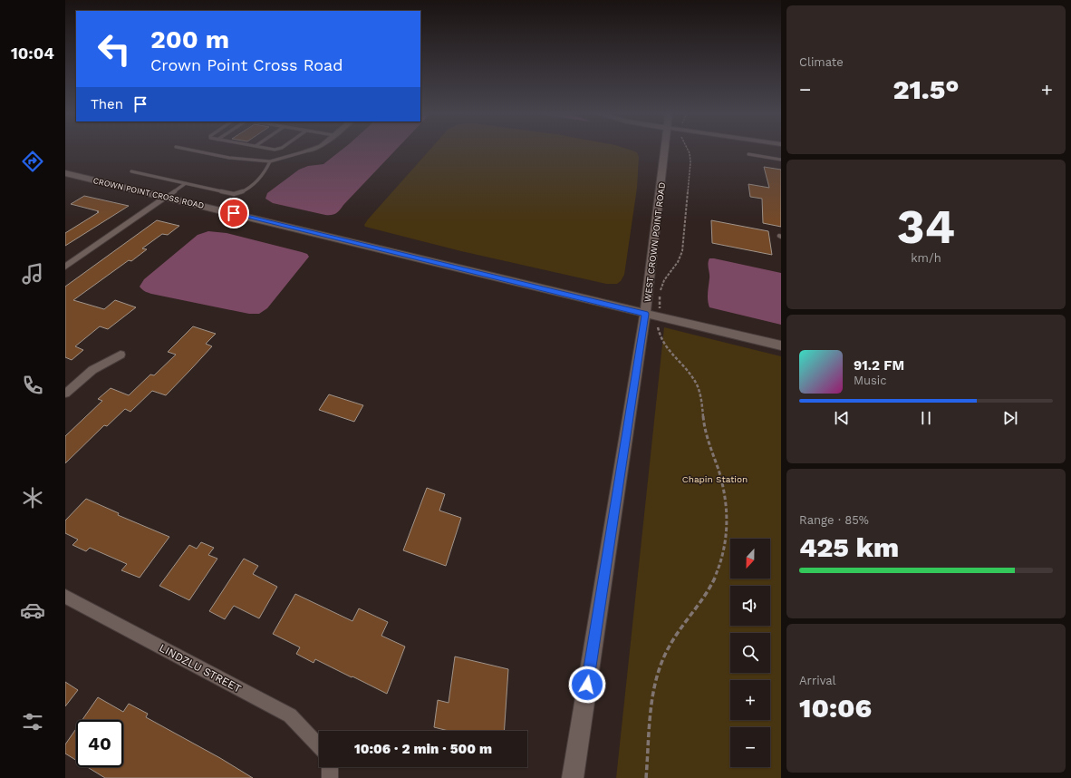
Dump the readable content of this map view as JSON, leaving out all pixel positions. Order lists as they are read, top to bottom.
{
  "streets": {
    "street": ["CROWN POINT CROSS ROAD", "WEST CROWN POINT ROAD", "LINDZLU STREET"]
  },
  "crossings": [
    ["CROWN POINT CROSS ROAD", "WEST CROWN POINT ROAD"]
  ],
  "parks": ["Chapin Station"],
  "north": "bottom",
  "page": {
    "tabs": "10:04",
    "tile": [
      "Climate",
      ["34", "km/h"],
      ["Range · 85%", "425 km"],
      ["Arrival", "10:06"]
    ],
    "turn": ["200 m", "Crown Point Cross Road"],
    "heat": ["−", "21.5°", "+"],
    "then": "Then",
    "song": ["91.2 FM", "Music"],
    "map_buttons": ["+", "−"],
    "limit": "40",
    "trip": "10:06 · 2 min · 500 m"
  }
}
